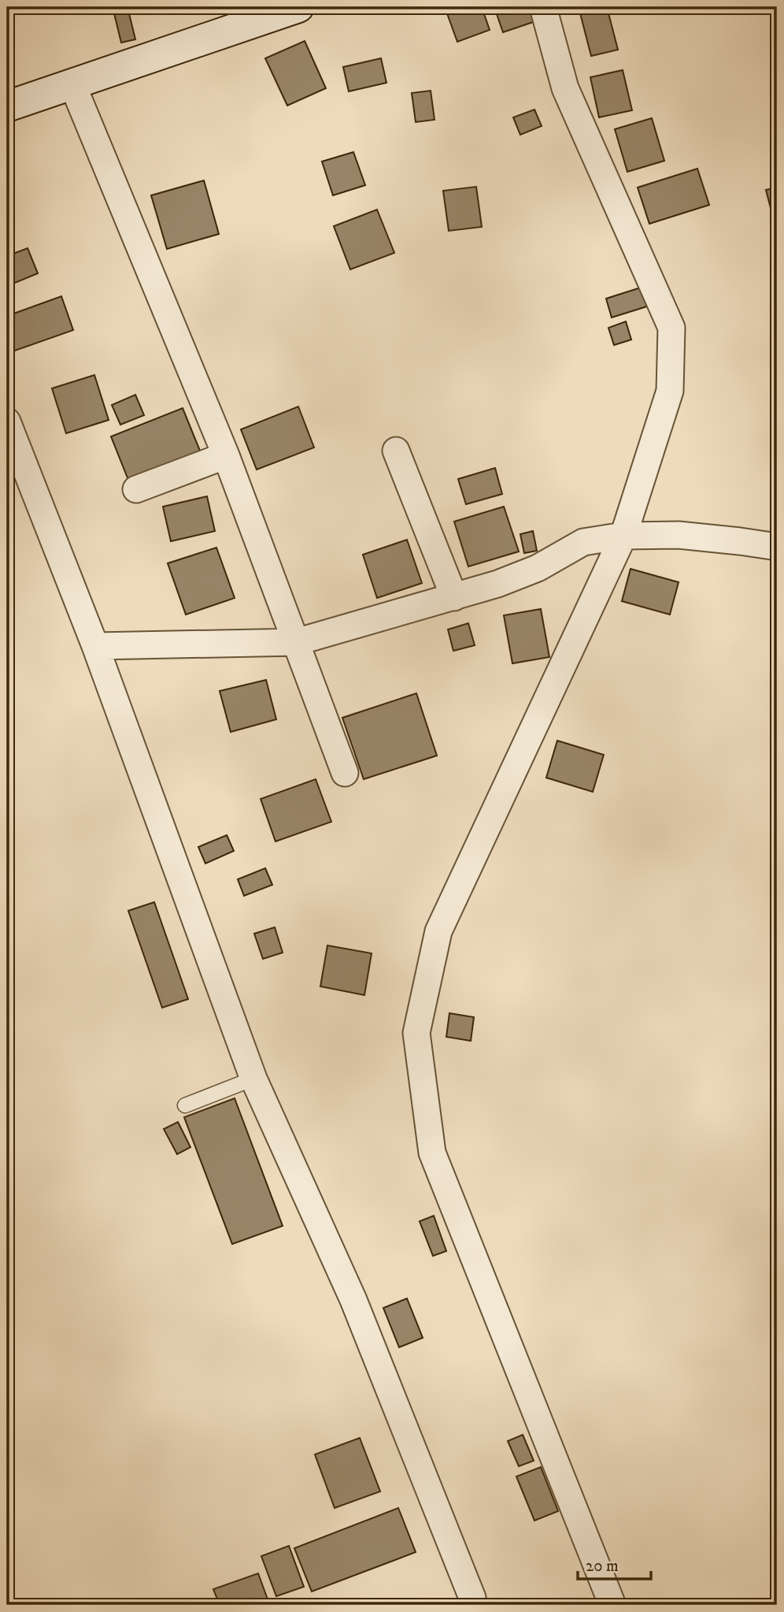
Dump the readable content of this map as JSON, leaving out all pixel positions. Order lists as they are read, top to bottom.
{
  "scale_bar": "20 m"
}
